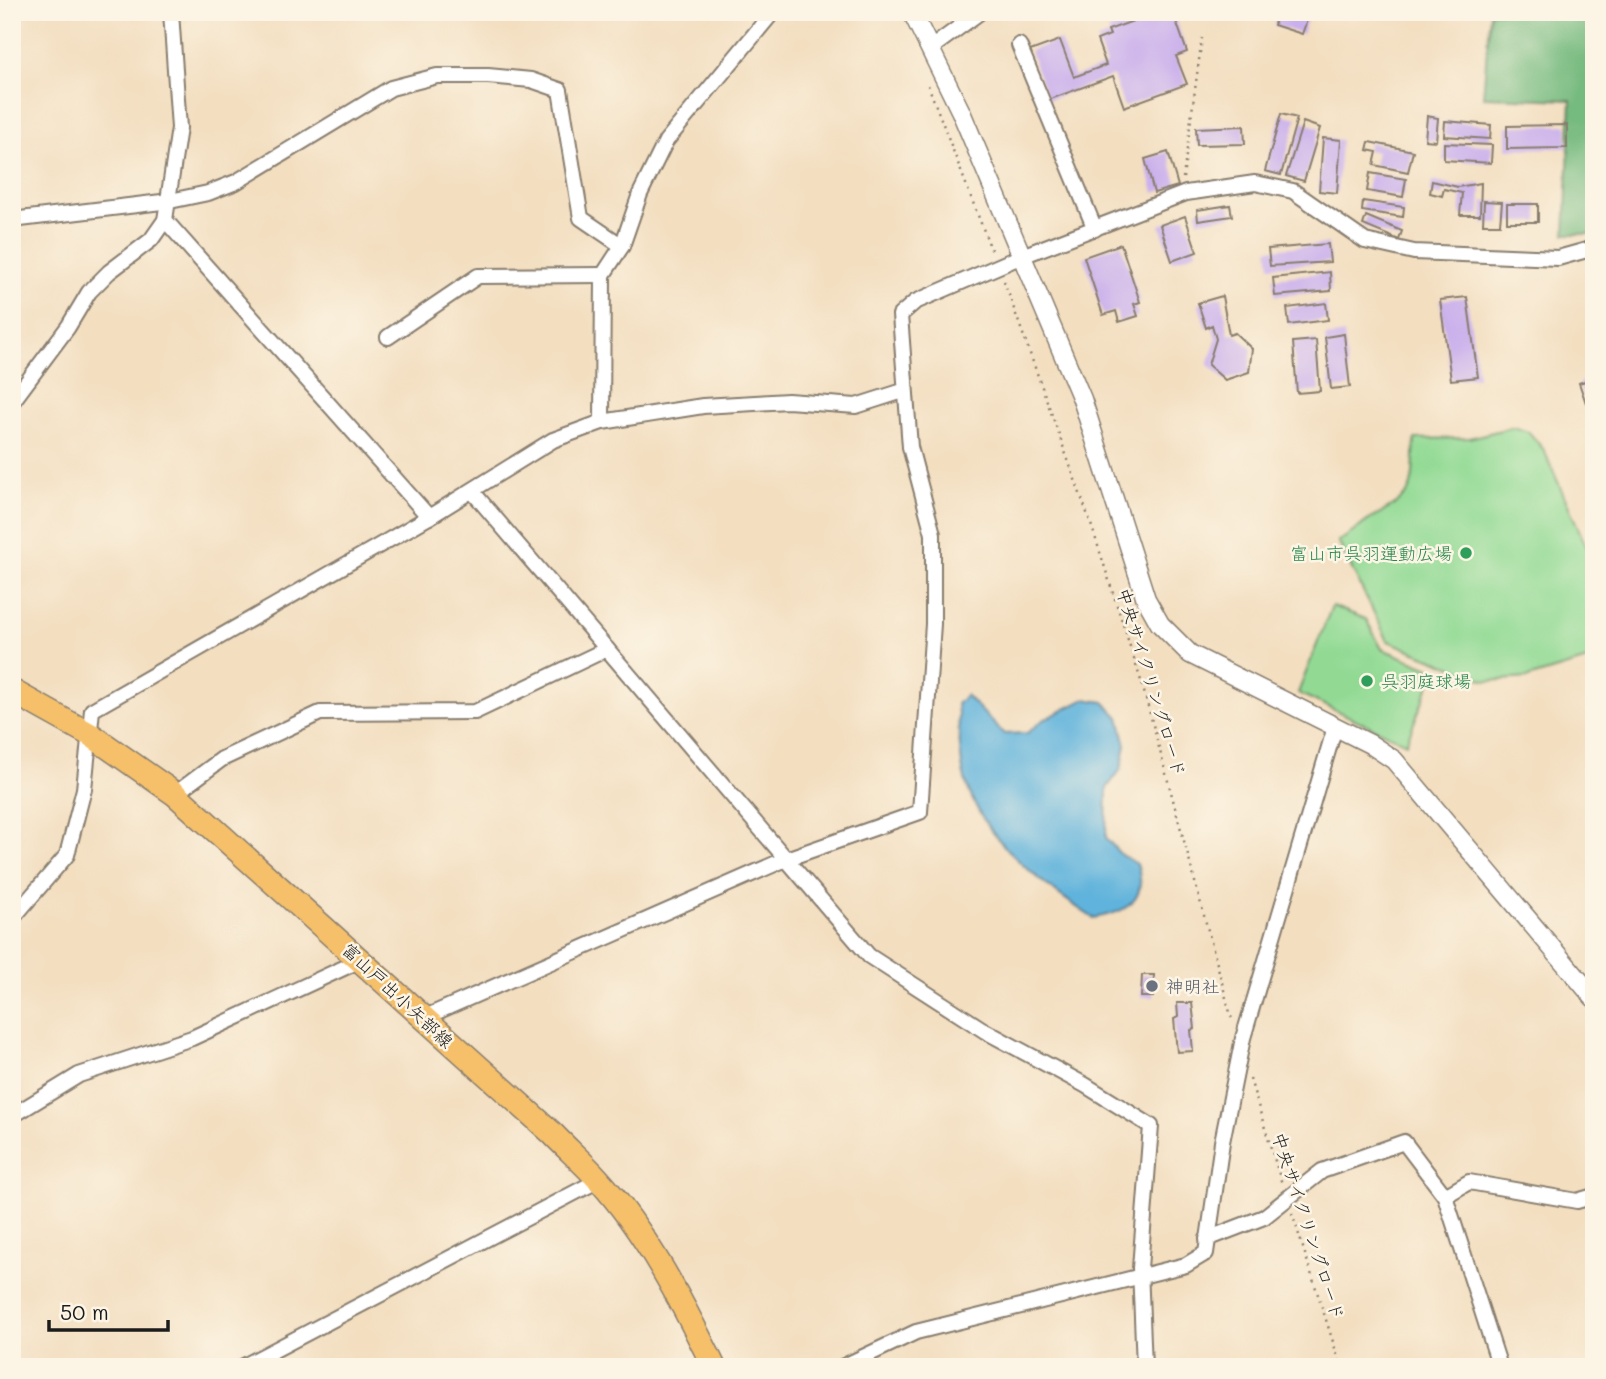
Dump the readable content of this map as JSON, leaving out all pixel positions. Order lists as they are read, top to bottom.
{
  "streets": {
    "main road": ["富山戸出小矢部線"],
    "path": ["中央サイクリングロード"]
  },
  "places": ["富山市呉羽運動広場", "呉羽庭球場", "神明社"],
  "scale_bar": "50 m"
}
